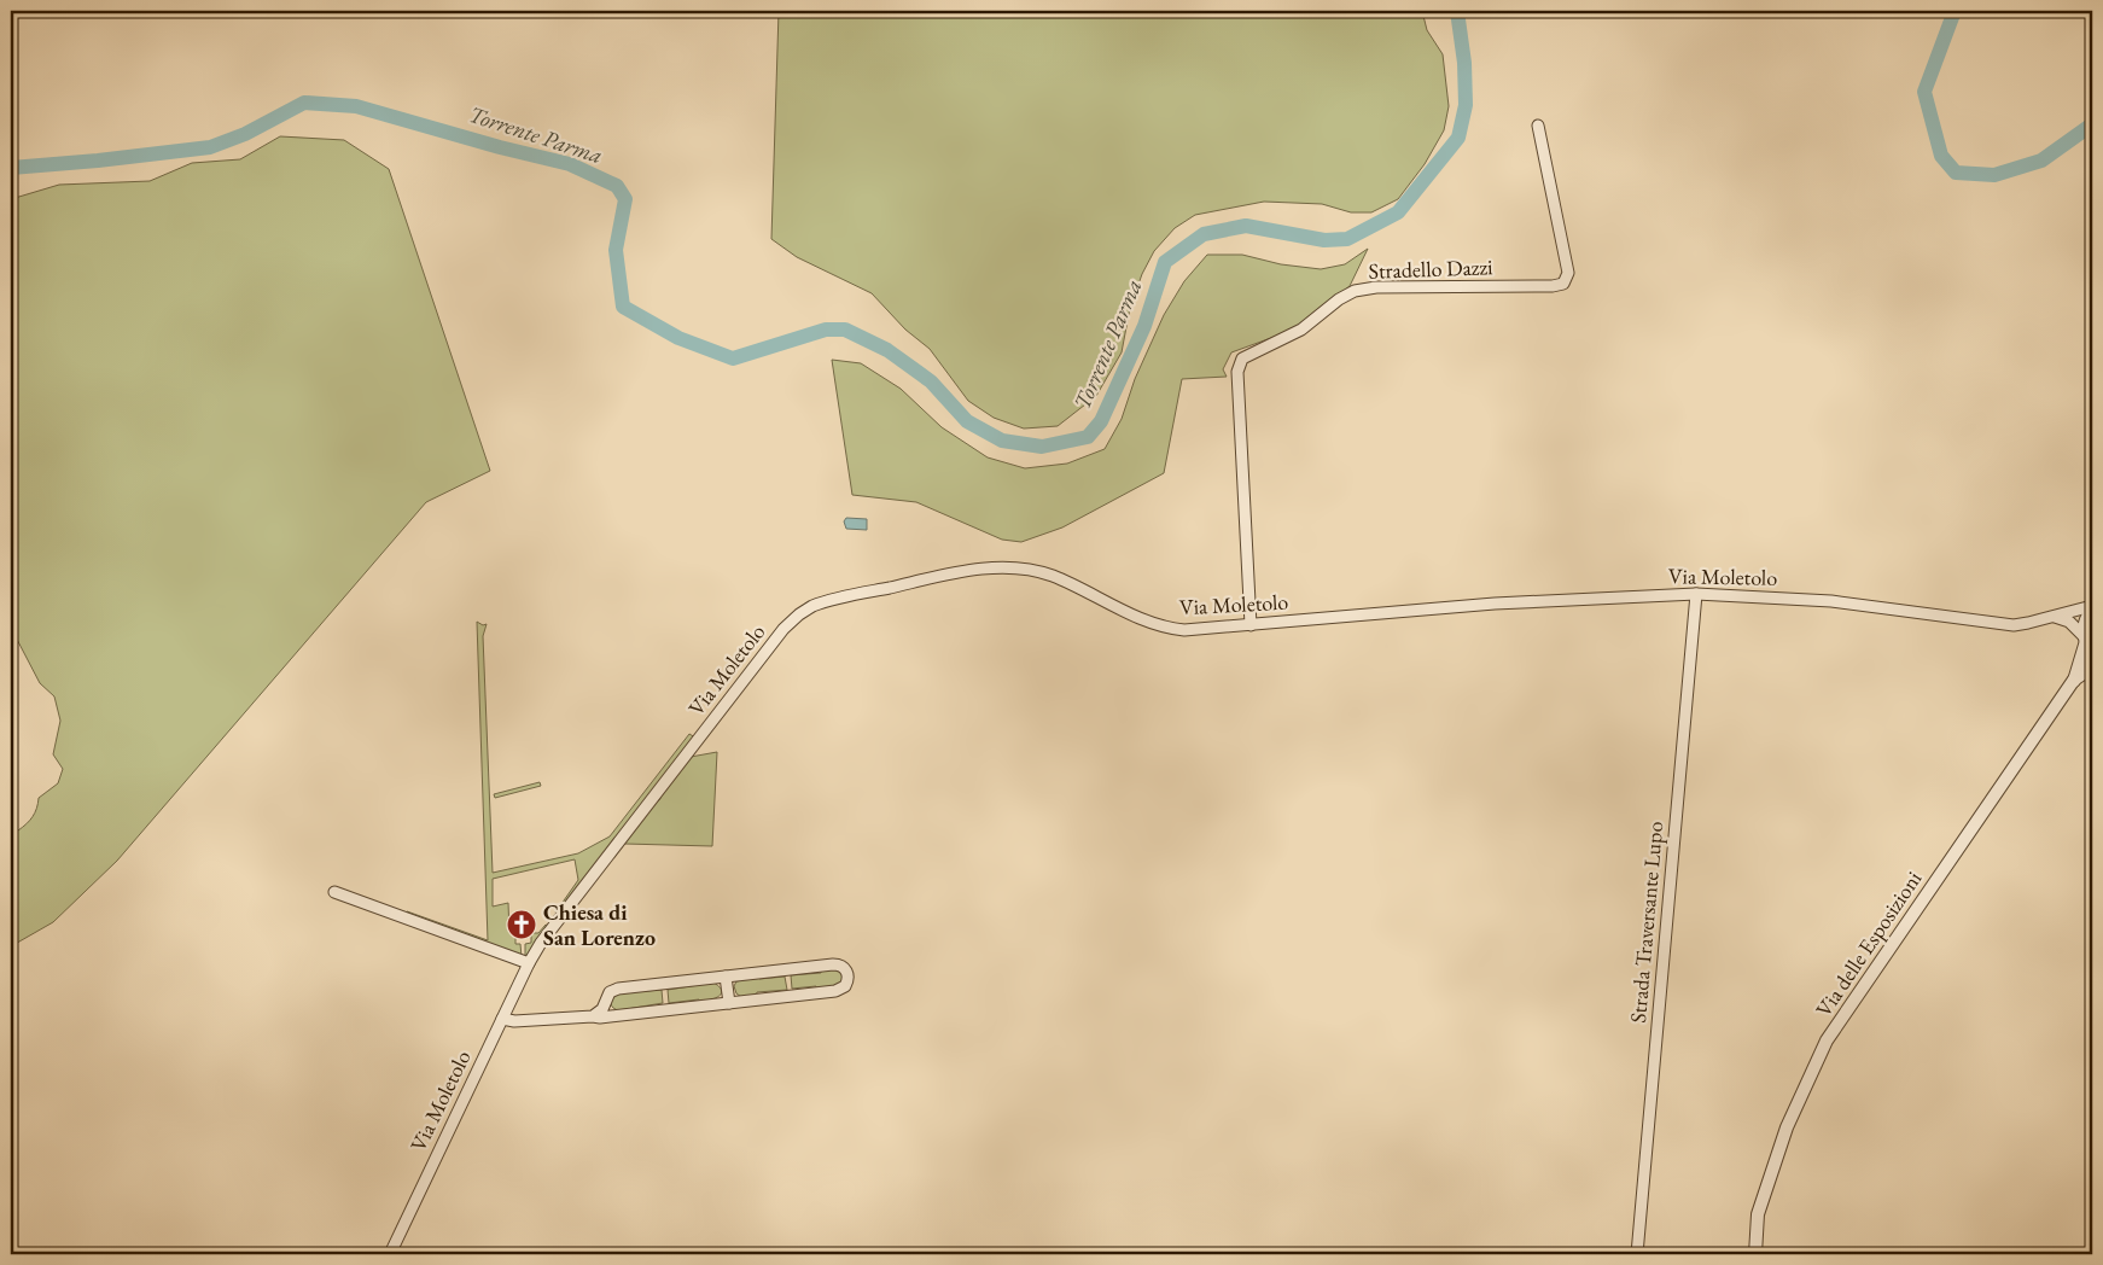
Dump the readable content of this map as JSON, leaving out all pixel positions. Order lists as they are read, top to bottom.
{
  "streets": {
    "street": [
      "Stradello Dazzi",
      "Via Moletolo",
      "Strada Traversante Lupo",
      "Via delle Esposizioni"
    ]
  },
  "crossings": [
    ["Stradello Dazzi", "Via Moletolo"],
    ["Via Moletolo", "Strada Traversante Lupo"],
    ["Via Moletolo", "Via delle Esposizioni"]
  ],
  "water": ["Torrente Parma"],
  "places": {
    "church": ["Chiesa di San Lorenzo"]
  }
}
